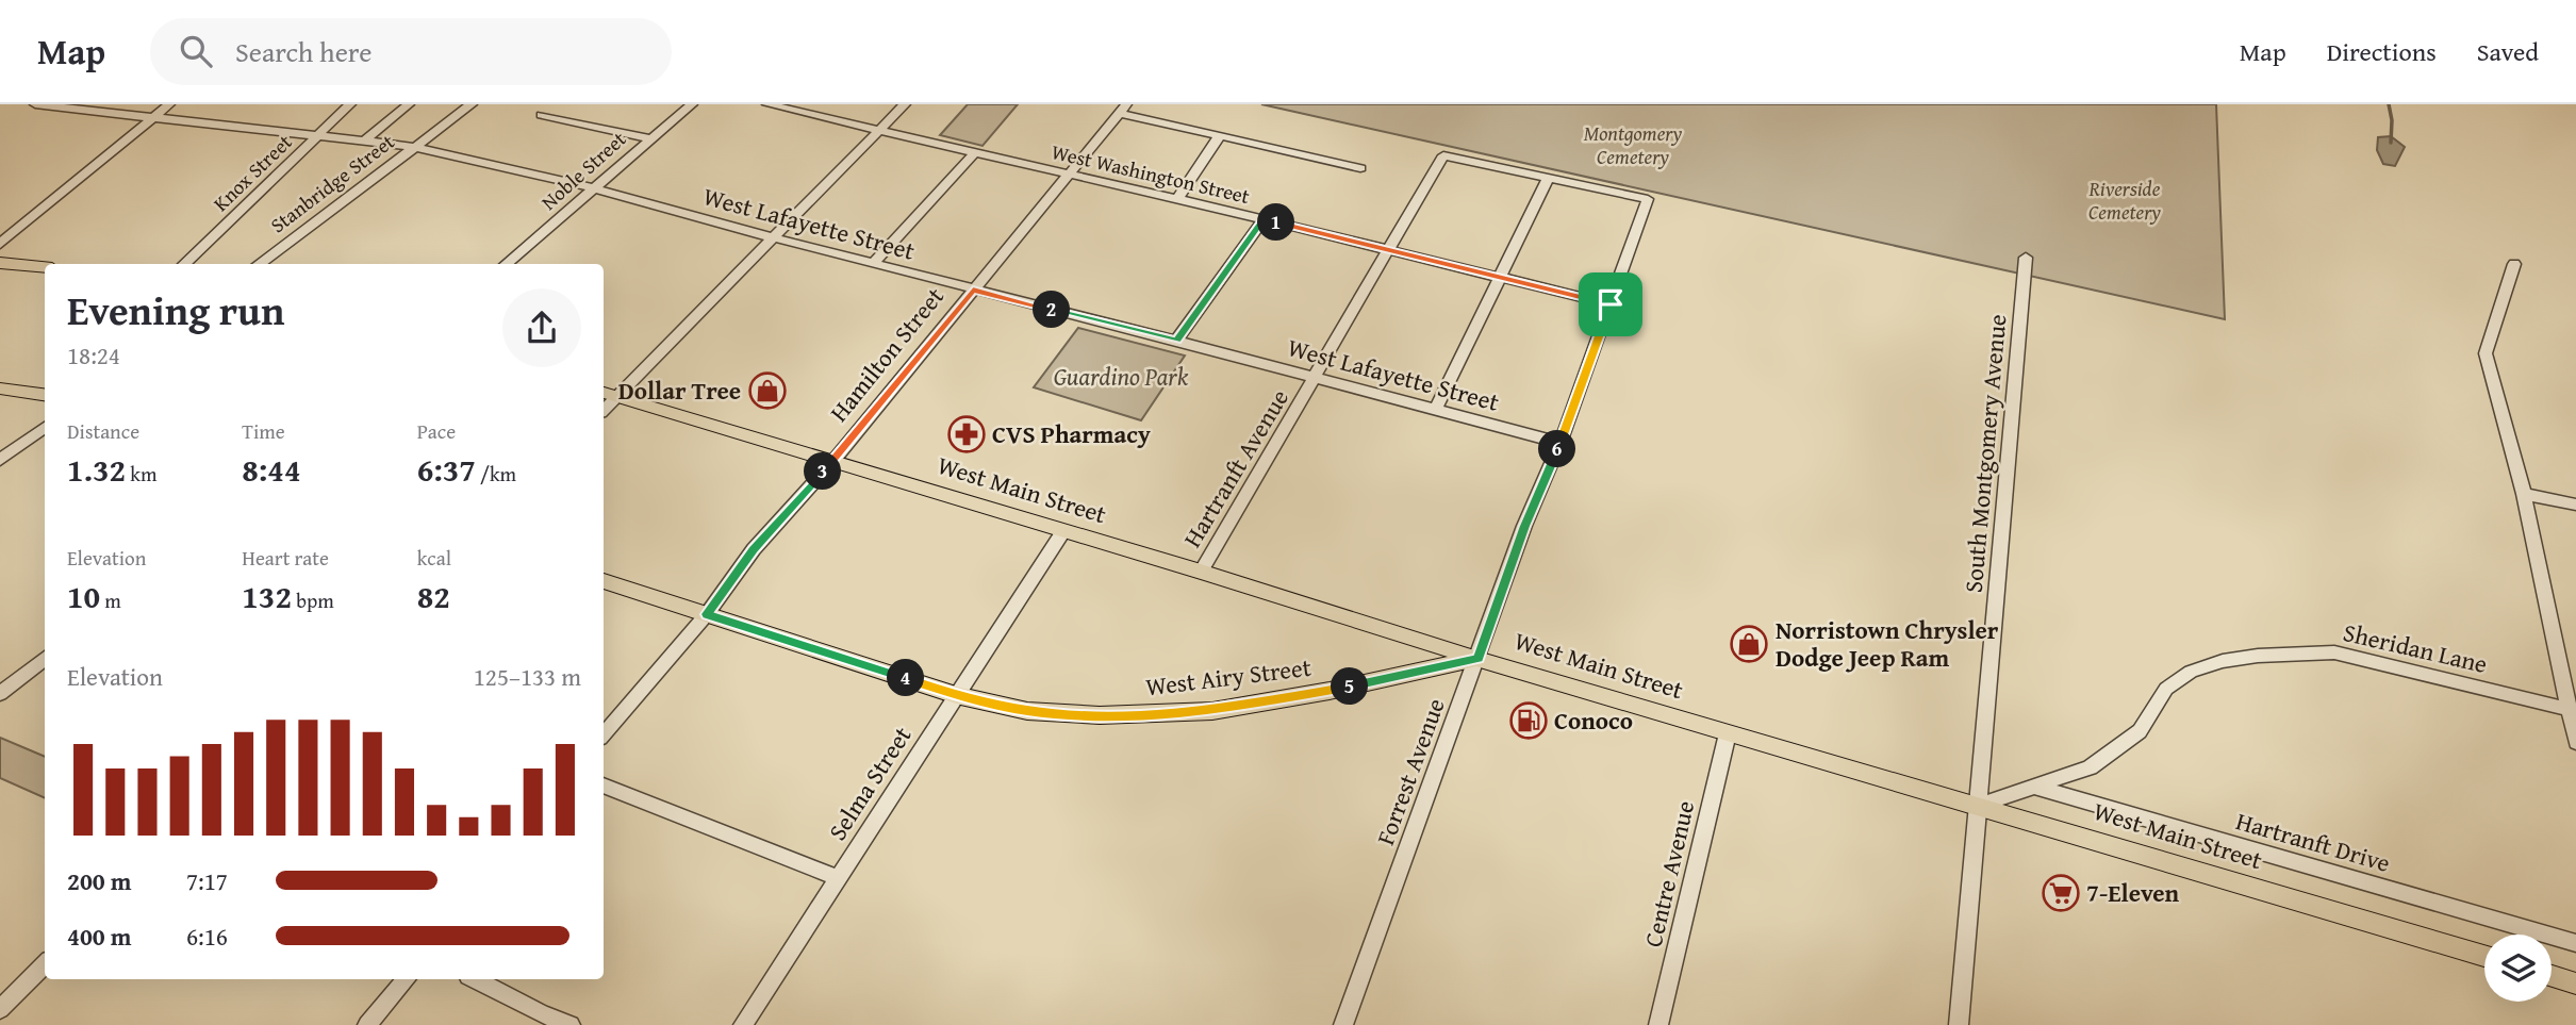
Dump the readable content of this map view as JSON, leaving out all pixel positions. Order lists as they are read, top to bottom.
{
  "streets": {
    "main road": ["West Main Street", "West Airy Street"],
    "street": [
      "Noble Street",
      "Knox Street",
      "West Washington Street",
      "Stanbridge Street",
      "West Lafayette Street",
      "Hamilton Street",
      "South Montgomery Avenue",
      "Hartranft Avenue",
      "Sheridan Lane",
      "Forrest Avenue",
      "Selma Street",
      "Hartranft Drive",
      "Centre Avenue"
    ]
  },
  "crossings": [
    ["Noble Street", "West Lafayette Street"],
    ["Knox Street", "West Lafayette Street"],
    ["West Washington Street", "Hamilton Street"],
    ["West Washington Street", "Hartranft Avenue"],
    ["West Washington Street", "Forrest Avenue"],
    ["Stanbridge Street", "West Lafayette Street"],
    ["West Lafayette Street", "Hamilton Street"],
    ["West Lafayette Street", "Hartranft Avenue"],
    ["West Lafayette Street", "Forrest Avenue"],
    ["Hamilton Street", "West Main Street"],
    ["Hamilton Street", "West Airy Street"],
    ["South Montgomery Avenue", "West Main Street"],
    ["South Montgomery Avenue", "Sheridan Lane"],
    ["Hartranft Avenue", "West Main Street"],
    ["Hartranft Avenue", "Forrest Avenue"],
    ["West Main Street", "Sheridan Lane"],
    ["West Main Street", "West Airy Street"],
    ["West Main Street", "Forrest Avenue"],
    ["West Main Street", "Selma Street"],
    ["West Main Street", "Centre Avenue"],
    ["Sheridan Lane", "Hartranft Drive"],
    ["West Airy Street", "Forrest Avenue"],
    ["West Airy Street", "Selma Street"]
  ],
  "parks": ["Montgomery Cemetery", "Riverside Cemetery", "Guardino Park"],
  "places": {
    "shop": ["Dollar Tree", "Norristown Chrysler Dodge Jeep Ram"],
    "pharmacy": ["CVS Pharmacy"],
    "fuel station": ["Conoco"],
    "supermarket": ["7-Eleven"]
  },
  "page": {
    "header": "Map",
    "search": "Search here",
    "nav": ["Map", "Directions", "Saved"],
    "pins": [
      "1",
      "2",
      "6",
      "3",
      "4",
      "5"
    ],
    "heading": ["Evening run", "18:24"],
    "stats": [
      ["Distance", "1.32 km"],
      ["Time", "8:44"],
      ["Pace", "6:37 /km"],
      ["Elevation", "10 m"],
      ["Heart rate", "132 bpm"],
      ["kcal", "82"]
    ],
    "chart": ["Elevation", "125–133 m"],
    "list": [
      {
        "name": "200 m",
        "note": "7:17"
      },
      {
        "name": "400 m",
        "note": "6:16"
      }
    ]
  }
}
